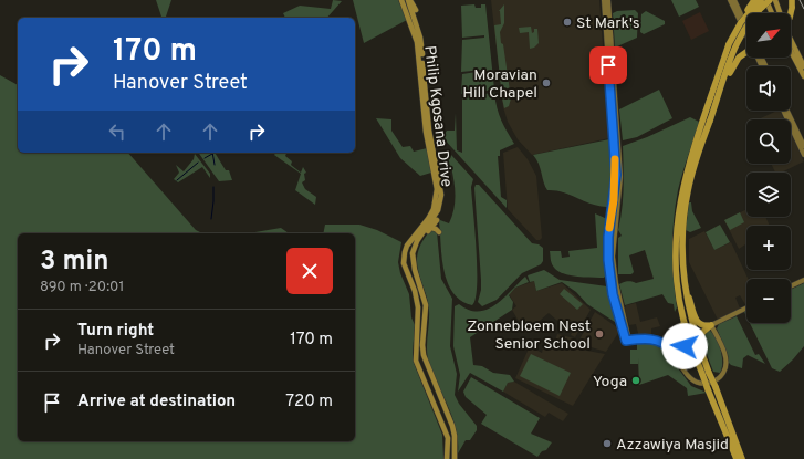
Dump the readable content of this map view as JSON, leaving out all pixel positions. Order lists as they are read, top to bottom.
{
  "streets": {
    "main road": ["Philip Kgosana Drive"]
  },
  "places": [
    "St Mark's",
    "Moravian Hill Chapel",
    "Zonnebloem Nest Senior School",
    "Yoga",
    "Azzawiya Masjid"
  ],
  "north": "top right",
  "page": {
    "map_buttons": ["+", "−"],
    "turn": ["170 m", "Hanover Street"],
    "heading": ["3 min", "890 m · 20:01"],
    "list": [
      {
        "name": "Turn right",
        "note": "Hanover Street",
        "value": "170 m"
      },
      {
        "name": "Arrive at destination",
        "value": "720 m"
      }
    ]
  }
}
